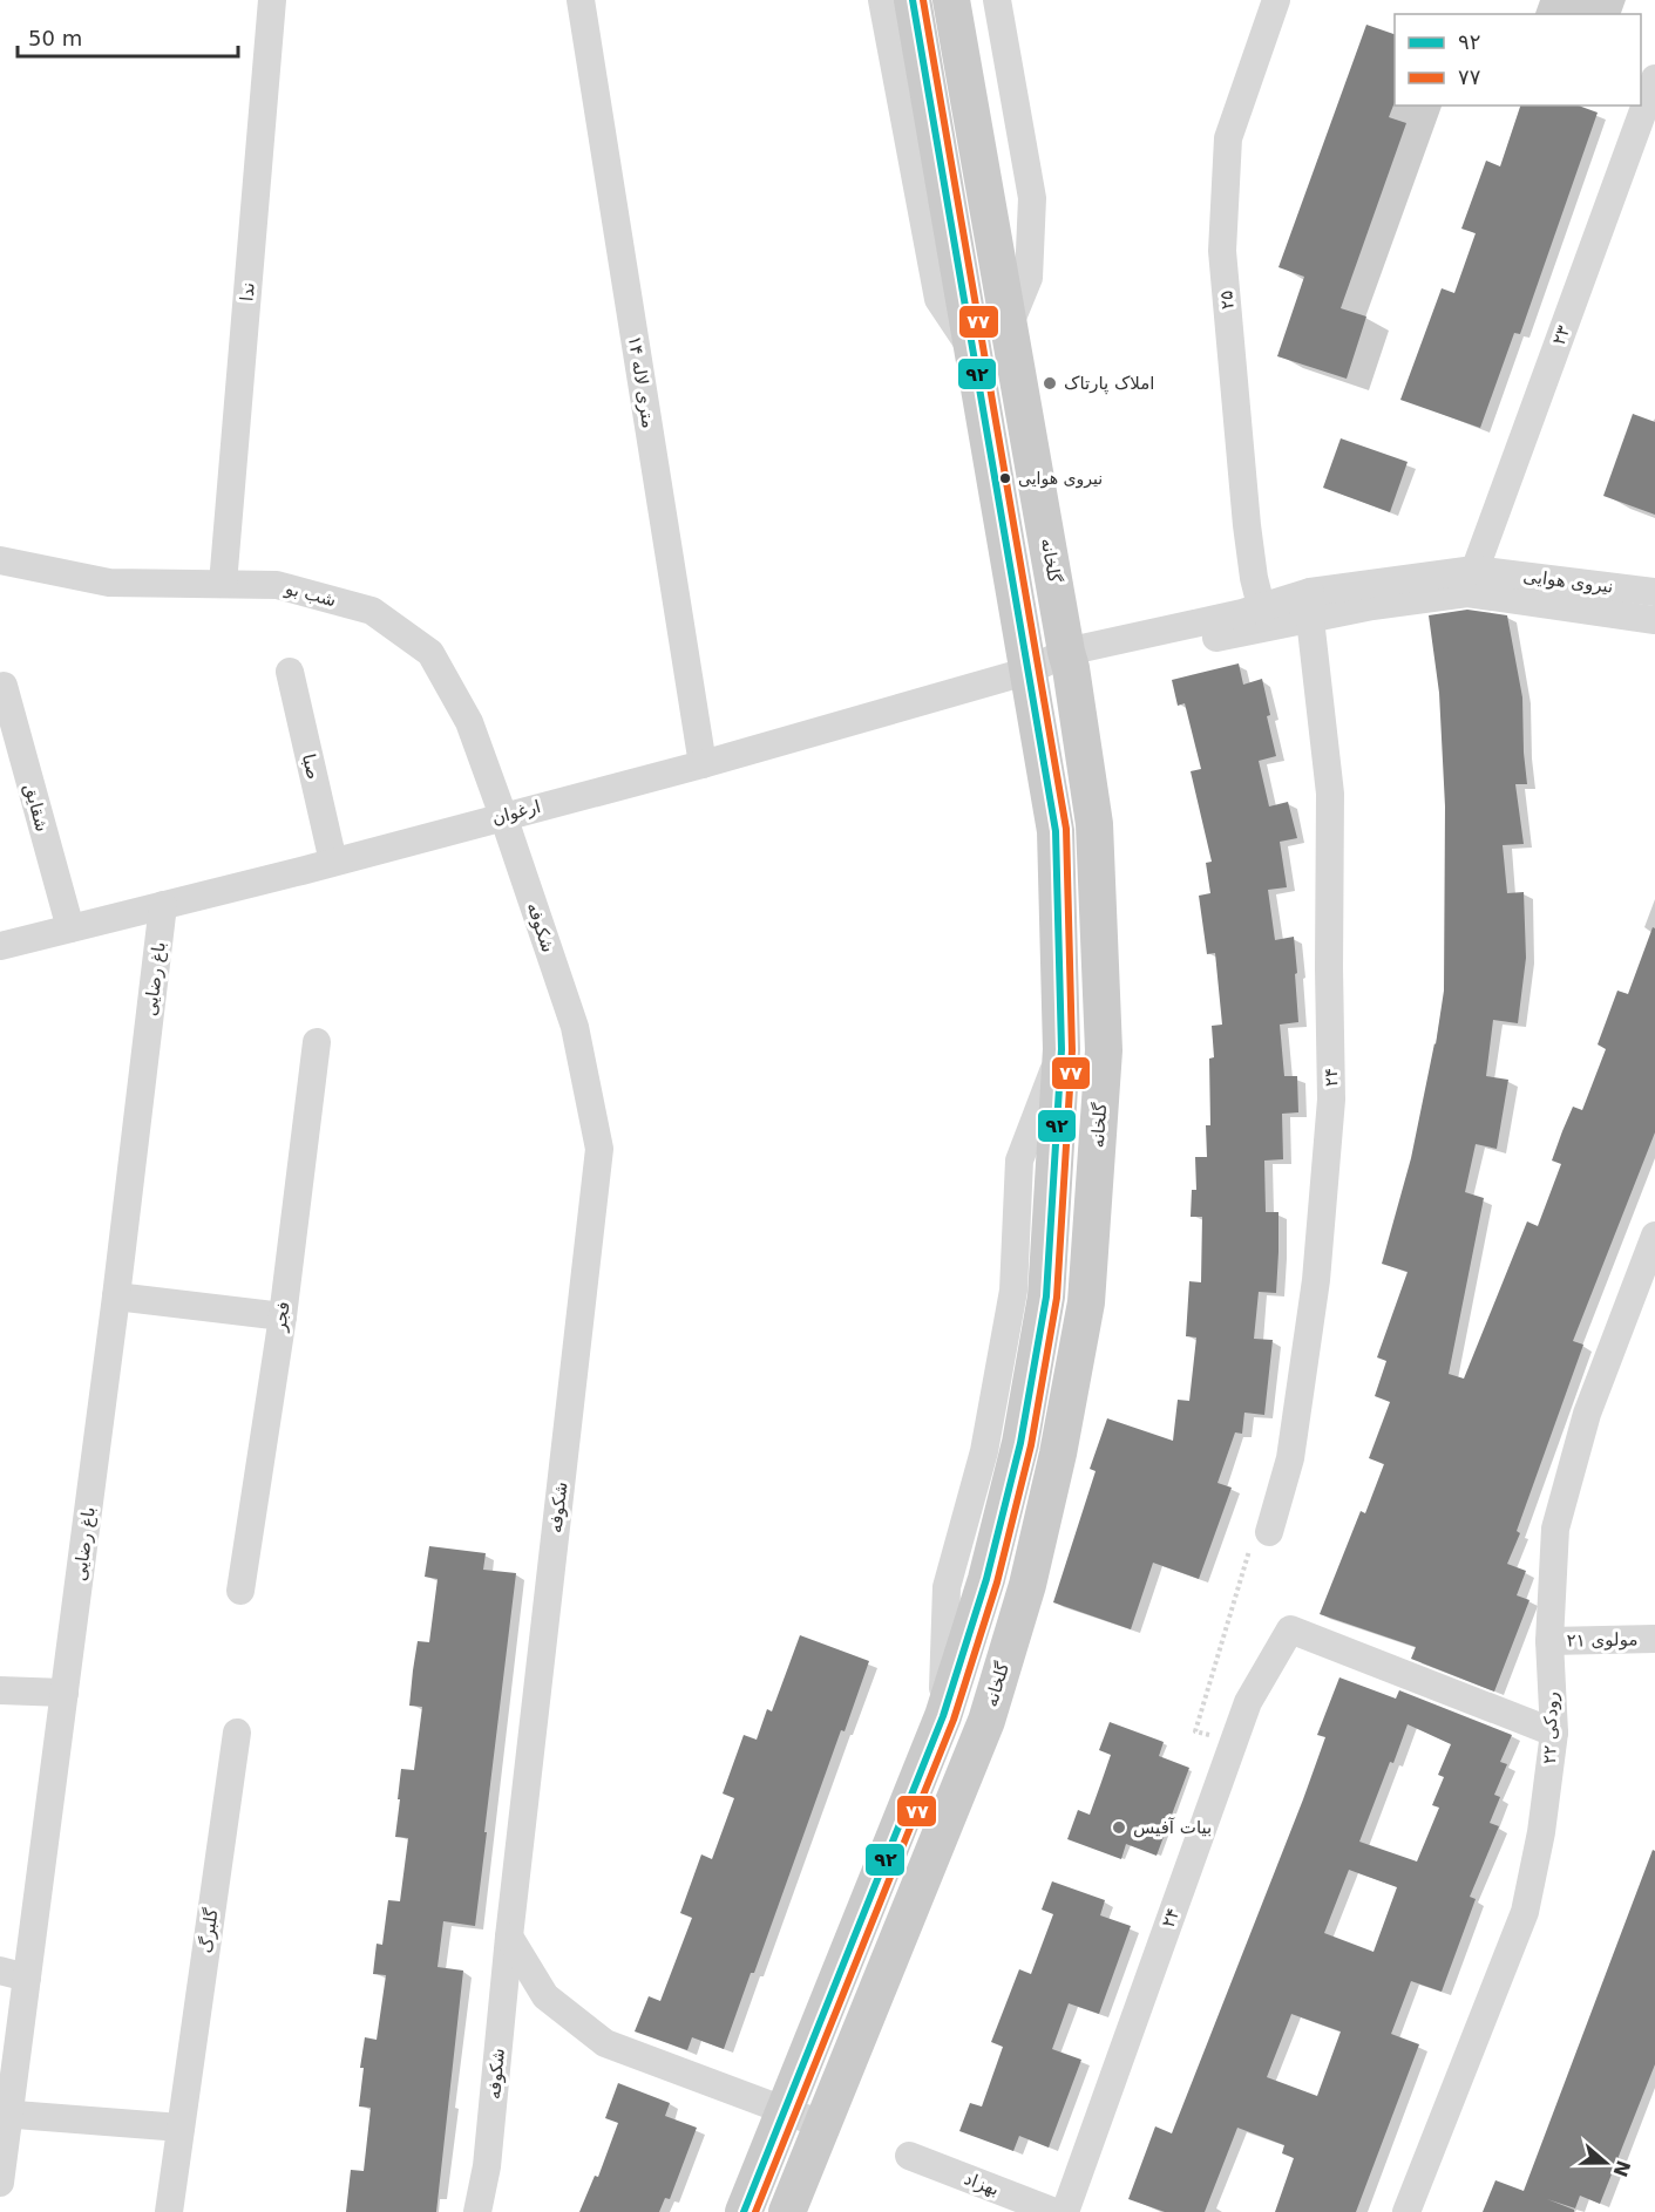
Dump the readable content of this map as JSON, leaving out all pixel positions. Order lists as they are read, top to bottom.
{
  "streets": {
    "main road": ["گلخانه"],
    "street": [
      "ندا",
      "۲۵",
      "۲۳",
      "۱۴ متری لاله",
      "نیروی هوایی",
      "شب بو",
      "صبا",
      "شقایق",
      "ارغوان",
      "شکوفه",
      "باغ رضایی",
      "۲۴",
      "فجر",
      "مولوی ۲۱",
      "رودکی ۲۲",
      "گلبرگ",
      "بهزاد"
    ]
  },
  "crossings": [
    ["ندا", "شب بو"],
    ["۲۵", "نیروی هوایی"],
    ["۲۳", "نیروی هوایی"],
    ["۱۴ متری لاله", "ارغوان"],
    ["گلخانه", "نیروی هوایی"],
    ["گلخانه", "ارغوان"],
    ["نیروی هوایی", "ارغوان"],
    ["نیروی هوایی", "۲۴"],
    ["شب بو", "ارغوان"],
    ["شب بو", "شکوفه"],
    ["صبا", "ارغوان"],
    ["شقایق", "ارغوان"],
    ["ارغوان", "شکوفه"],
    ["ارغوان", "باغ رضایی"],
    ["۲۴", "رودکی ۲۲"],
    ["مولوی ۲۱", "رودکی ۲۲"]
  ],
  "places": ["املاک پارتاک", "نیروی هوایی", "بیات آفیس"],
  "lines": ["transit line ۹۲", "transit line ۷۷"],
  "legend": ["۹۲", "۷۷"],
  "scale_bar": "50 m",
  "north": "right"
}
